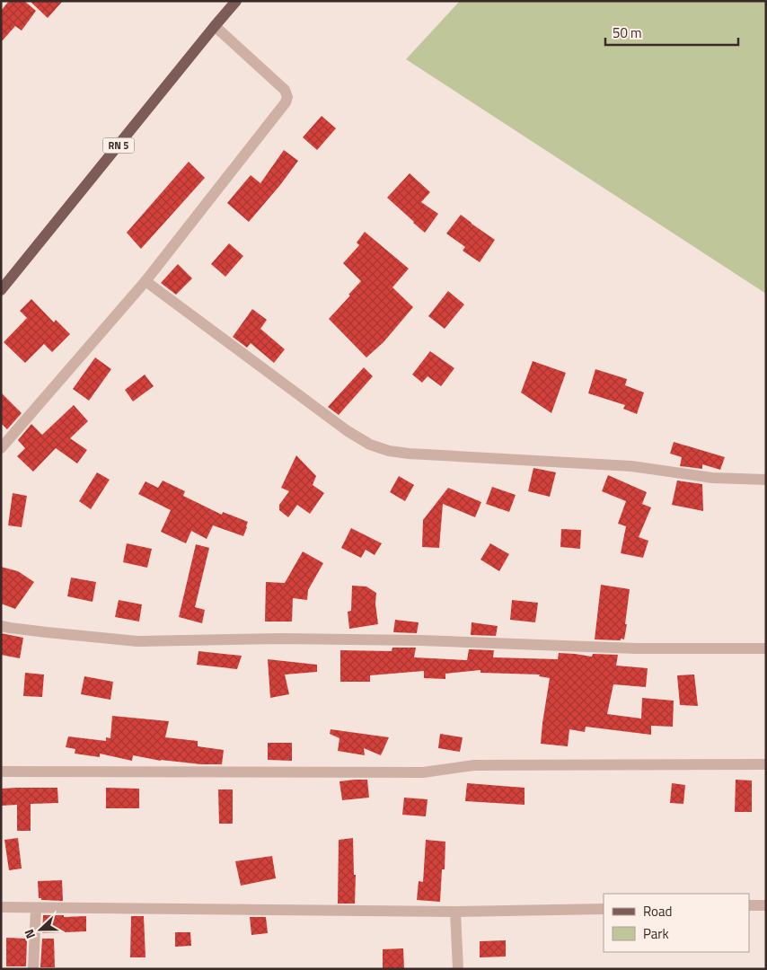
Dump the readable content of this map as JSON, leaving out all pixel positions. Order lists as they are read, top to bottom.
{
  "streets": {
    "main road": ["RN 5"]
  },
  "legend": ["Road", "Park"],
  "scale_bar": "50 m",
  "north": "left"
}
